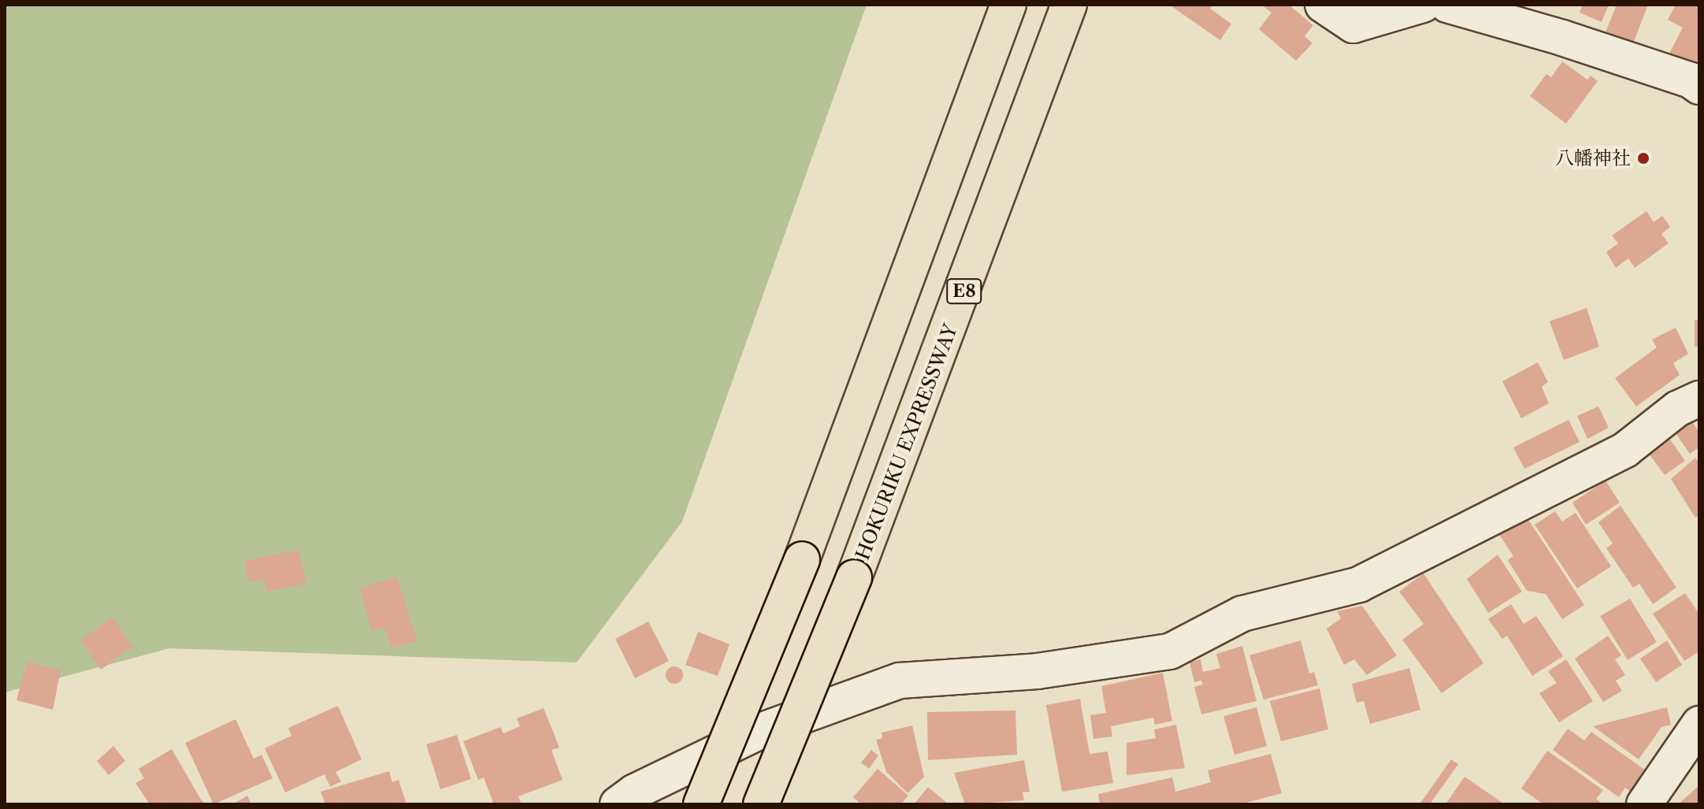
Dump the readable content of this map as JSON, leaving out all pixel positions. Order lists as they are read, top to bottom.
{
  "streets": {
    "highway": ["E8", "HOKURIKU EXPRESSWAY"]
  },
  "places": ["八幡神社"]
}
